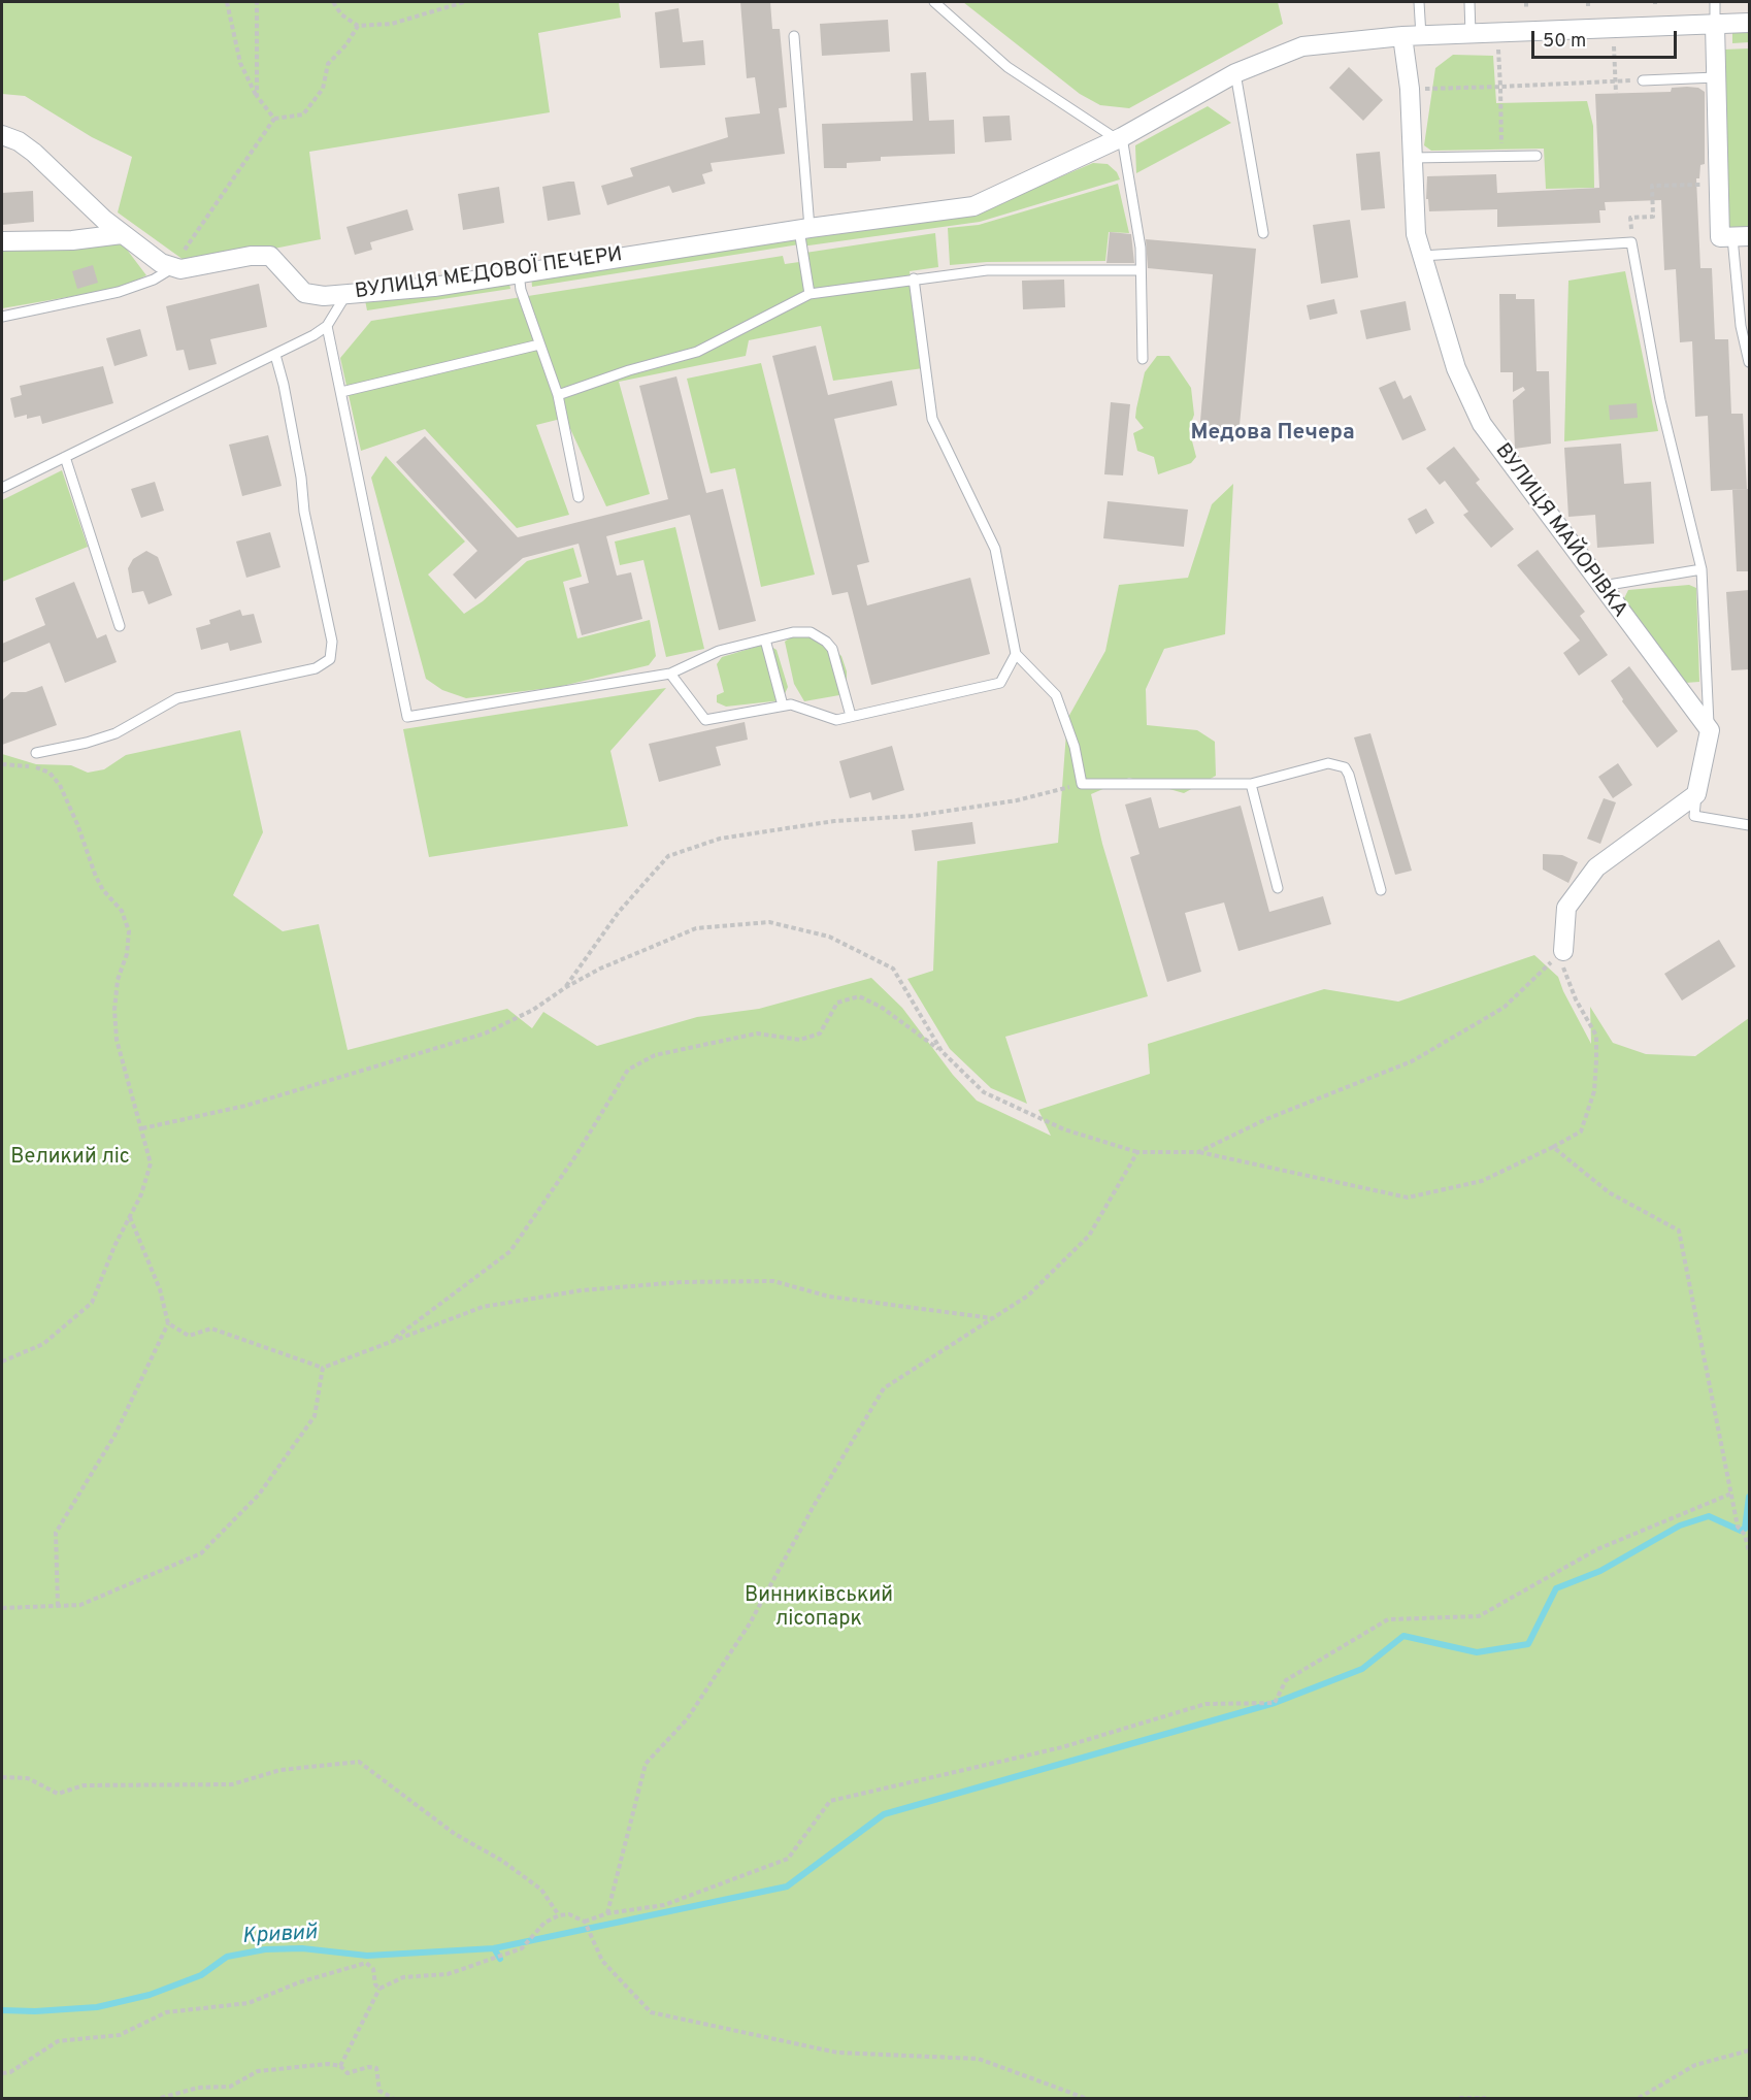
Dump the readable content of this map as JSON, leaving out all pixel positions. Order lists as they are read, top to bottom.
{
  "streets": {
    "street": ["ВУЛИЦЯ МЕДОВОЇ ПЕЧЕРИ", "ВУЛИЦЯ МАЙОРІВКА"]
  },
  "crossings": [
    ["ВУЛИЦЯ МЕДОВОЇ ПЕЧЕРИ", "ВУЛИЦЯ МАЙОРІВКА"]
  ],
  "districts": ["Медова Печера"],
  "water": ["Кривий"],
  "parks": ["Великий ліс", "Винниківський лісопарк"],
  "scale_bar": "50 m"
}
